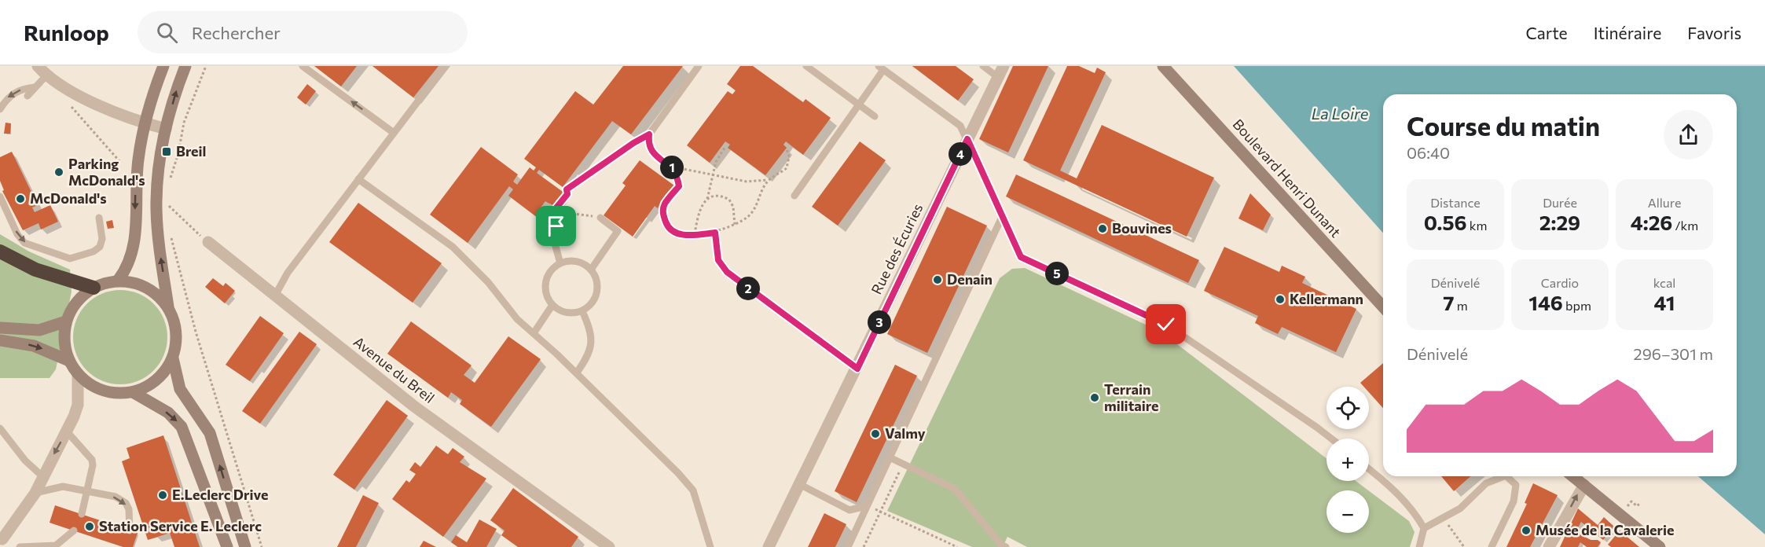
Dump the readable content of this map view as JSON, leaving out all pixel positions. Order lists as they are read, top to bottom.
{
  "streets": {
    "main road": ["Boulevard Henri Dunant"],
    "street": ["Rue des Écuries", "Avenue du Breil"]
  },
  "water": ["La Loire"],
  "places": {
    "transit": ["Breil"],
    "other": [
      "Parking McDonald's",
      "McDonald's",
      "Bouvines",
      "Denain",
      "Kellermann",
      "Terrain militaire",
      "Valmy",
      "E.Leclerc Drive",
      "Station Service E. Leclerc",
      "Musée de la Cavalerie"
    ]
  },
  "page": {
    "header": "Runloop",
    "search": "Rechercher",
    "nav": ["Carte", "Itinéraire", "Favoris"],
    "heading": ["Course du matin", "06:40"],
    "pins": [
      "4",
      "1",
      "5",
      "2",
      "3"
    ],
    "stats": [
      ["Distance", "0.56 km"],
      ["Durée", "2:29"],
      ["Allure", "4:26 /km"],
      ["Dénivelé", "7 m"],
      ["Cardio", "146 bpm"],
      ["kcal", "41"]
    ],
    "chart": ["Dénivelé", "296–301 m"],
    "map_buttons": ["+", "−"]
  }
}
